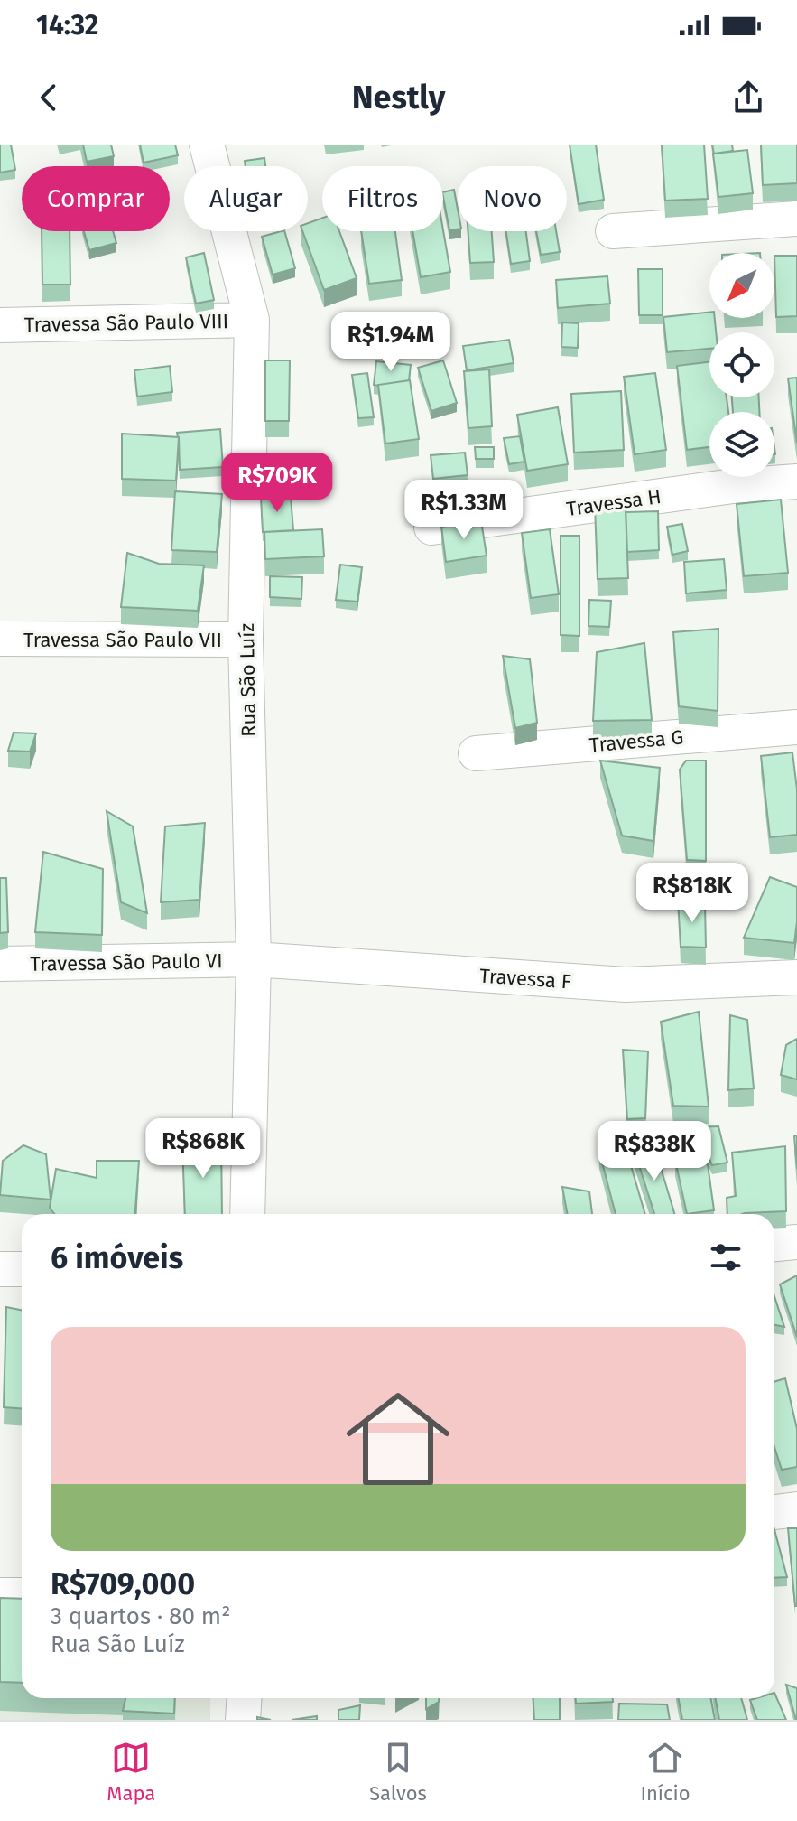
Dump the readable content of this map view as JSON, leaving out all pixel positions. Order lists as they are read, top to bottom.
{
  "streets": {
    "street": [
      "Travessa São Paulo VIII",
      "Travessa H",
      "Travessa São Paulo VII",
      "Rua São Luíz",
      "Travessa G",
      "Travessa São Paulo VI",
      "Travessa F"
    ]
  },
  "crossings": [
    ["Travessa São Paulo VIII", "Rua São Luíz"],
    ["Travessa São Paulo VII", "Rua São Luíz"],
    ["Rua São Luíz", "Travessa São Paulo VI"],
    ["Rua São Luíz", "Travessa F"],
    ["Travessa São Paulo VI", "Travessa F"]
  ],
  "north": "bottom left",
  "page": {
    "status": "14:32",
    "header": "Nestly",
    "chip": [
      "Comprar",
      "Alugar",
      "Filtros",
      "Novo"
    ],
    "price": [
      "R$1.94M",
      "R$709K",
      "R$1.33M",
      "R$818K",
      "R$868K",
      "R$838K"
    ],
    "heading": "6 imóveis",
    "list": [
      {
        "name": "R$709,000",
        "note": "3 quartos · 80 m² · Rua São Luíz"
      }
    ],
    "tabs": ["Mapa", "Salvos", "Início"]
  }
}
